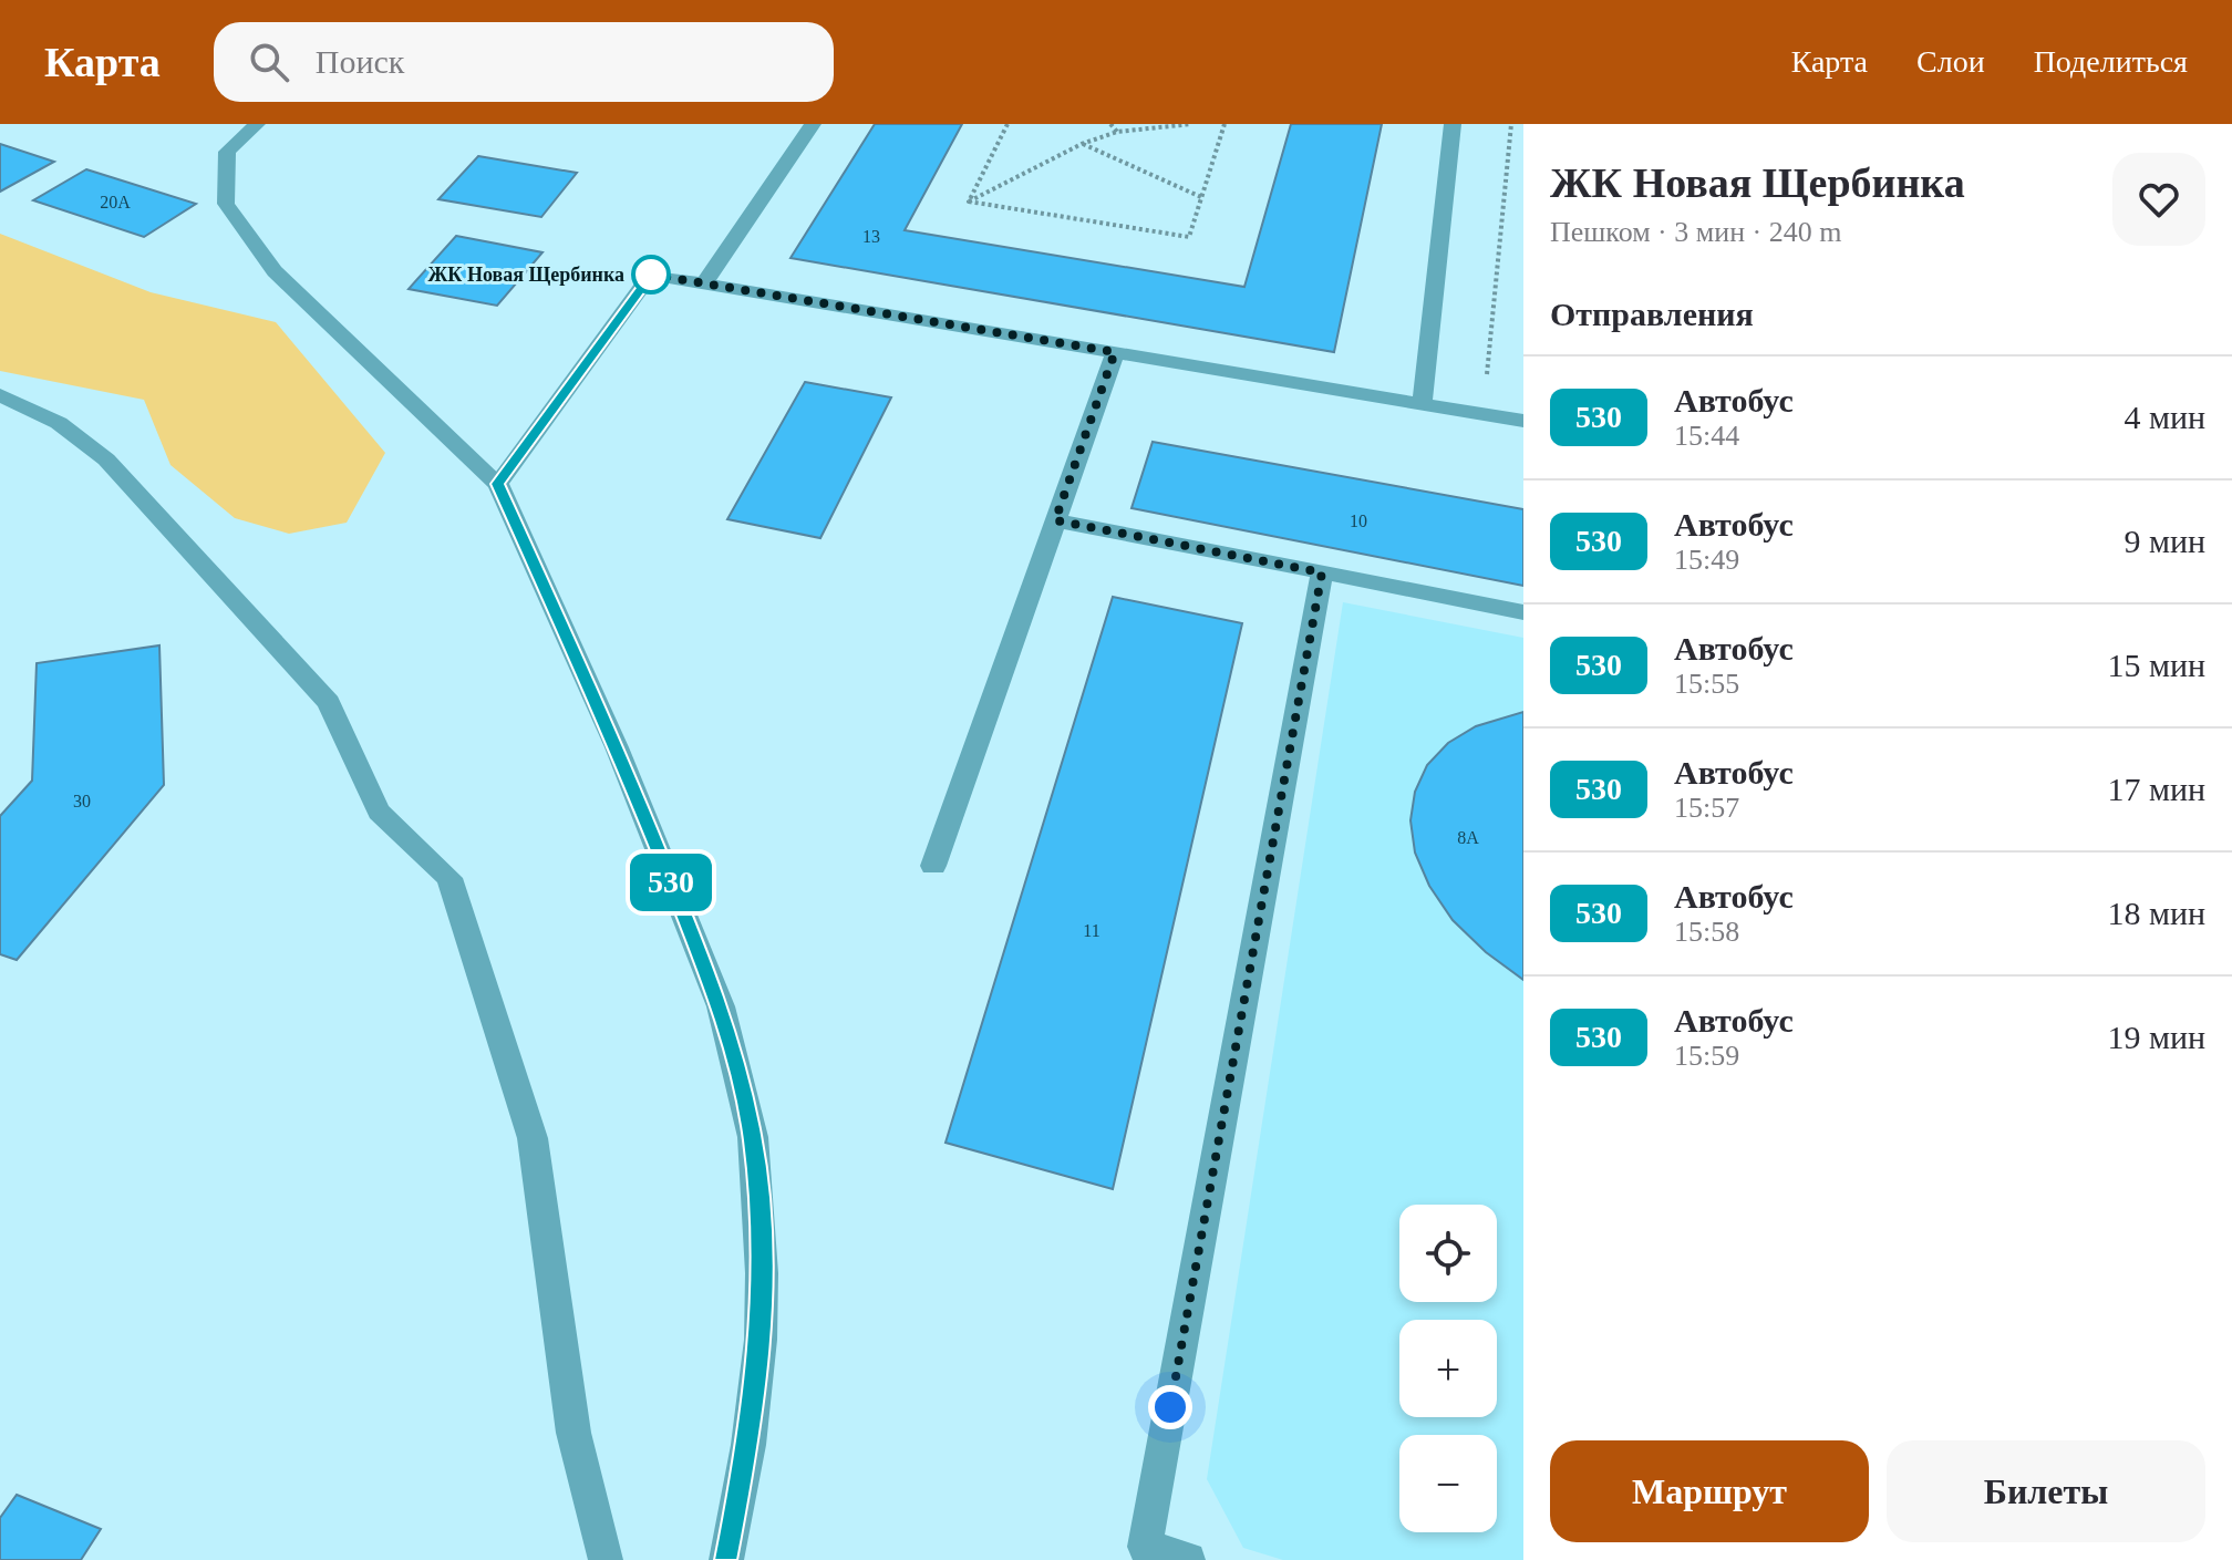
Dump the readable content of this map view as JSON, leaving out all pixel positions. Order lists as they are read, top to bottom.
{
  "places": ["ЖК Новая Щербинка"],
  "lines": ["bus line 530"],
  "house_numbers": [
    "20А",
    "13",
    "10",
    "30",
    "8А",
    "11"
  ],
  "page": {
    "header": "Карта",
    "search": "Поиск",
    "nav": ["Карта", "Слои", "Поделиться"],
    "on_map": "530",
    "heading": [
      ["ЖК Новая Щербинка", "Пешком · 3 мин · 240 m"],
      "Отправления"
    ],
    "list": [
      {
        "mark": "530",
        "name": "Автобус",
        "note": "15:44",
        "value": "4 мин"
      },
      {
        "mark": "530",
        "name": "Автобус",
        "note": "15:49",
        "value": "9 мин"
      },
      {
        "mark": "530",
        "name": "Автобус",
        "note": "15:55",
        "value": "15 мин"
      },
      {
        "mark": "530",
        "name": "Автобус",
        "note": "15:57",
        "value": "17 мин"
      },
      {
        "mark": "530",
        "name": "Автобус",
        "note": "15:58",
        "value": "18 мин"
      },
      {
        "mark": "530",
        "name": "Автобус",
        "note": "15:59",
        "value": "19 мин"
      }
    ],
    "map_buttons": ["+", "−"],
    "buttons": ["Маршрут", "Билеты"]
  }
}
